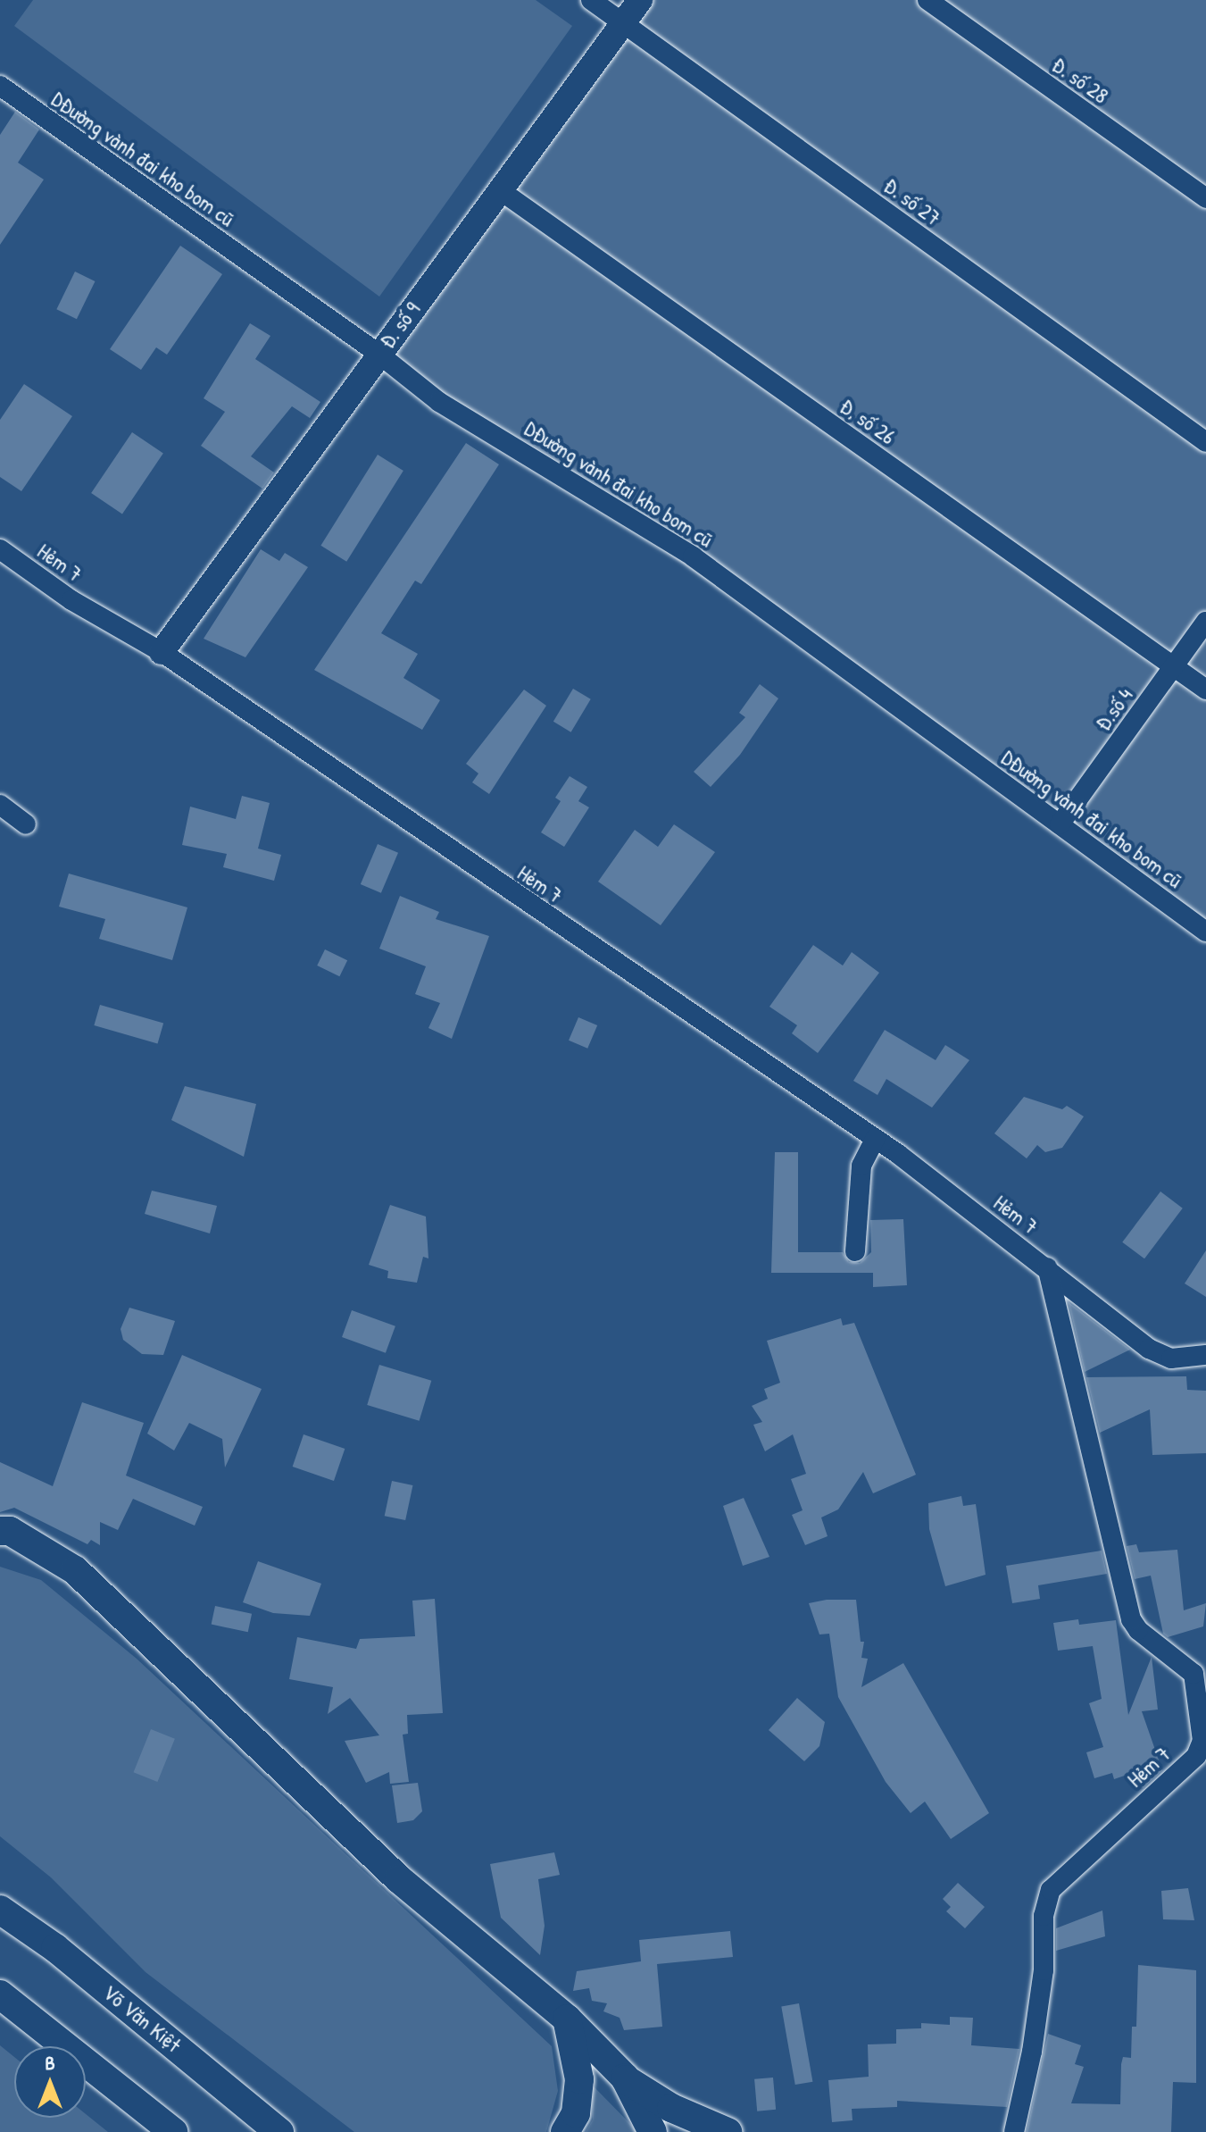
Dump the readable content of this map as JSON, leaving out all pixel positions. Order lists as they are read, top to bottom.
{
  "streets": {
    "main road": ["Võ Văn Kiệt"],
    "street": [
      "Đ. số 28",
      "DĐường vành đai kho bom cũ",
      "Đ. số 27",
      "Đ. số 9",
      "Đ, số 26",
      "Hẻm 7",
      "Đ.số 4"
    ]
  },
  "crossings": [
    ["DĐường vành đai kho bom cũ", "Đ. số 9"],
    ["DĐường vành đai kho bom cũ", "Đ.số 4"],
    ["Đ. số 27", "Đ. số 9"],
    ["Đ. số 9", "Đ, số 26"],
    ["Đ. số 9", "Hẻm 7"],
    ["Đ, số 26", "Đ.số 4"]
  ],
  "north": "top"
}
